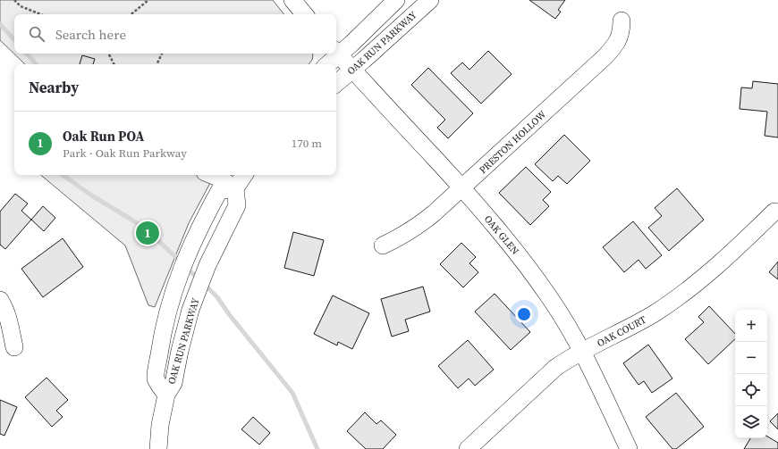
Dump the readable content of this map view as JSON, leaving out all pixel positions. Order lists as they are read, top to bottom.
{
  "streets": {
    "street": [
      "OAK RUN PARKWAY",
      "PRESTON HOLLOW",
      "OAK GLEN",
      "OAK COURT"
    ]
  },
  "crossings": [
    ["OAK RUN PARKWAY", "OAK GLEN"],
    ["PRESTON HOLLOW", "OAK GLEN"],
    ["OAK GLEN", "OAK COURT"]
  ],
  "page": {
    "search": "Search here",
    "heading": "Nearby",
    "list": [
      {
        "mark": "1",
        "name": "Oak Run POA",
        "note": "Park · Oak Run Parkway",
        "value": "170 m"
      }
    ],
    "pins": "1",
    "map_buttons": ["+", "−"]
  }
}
